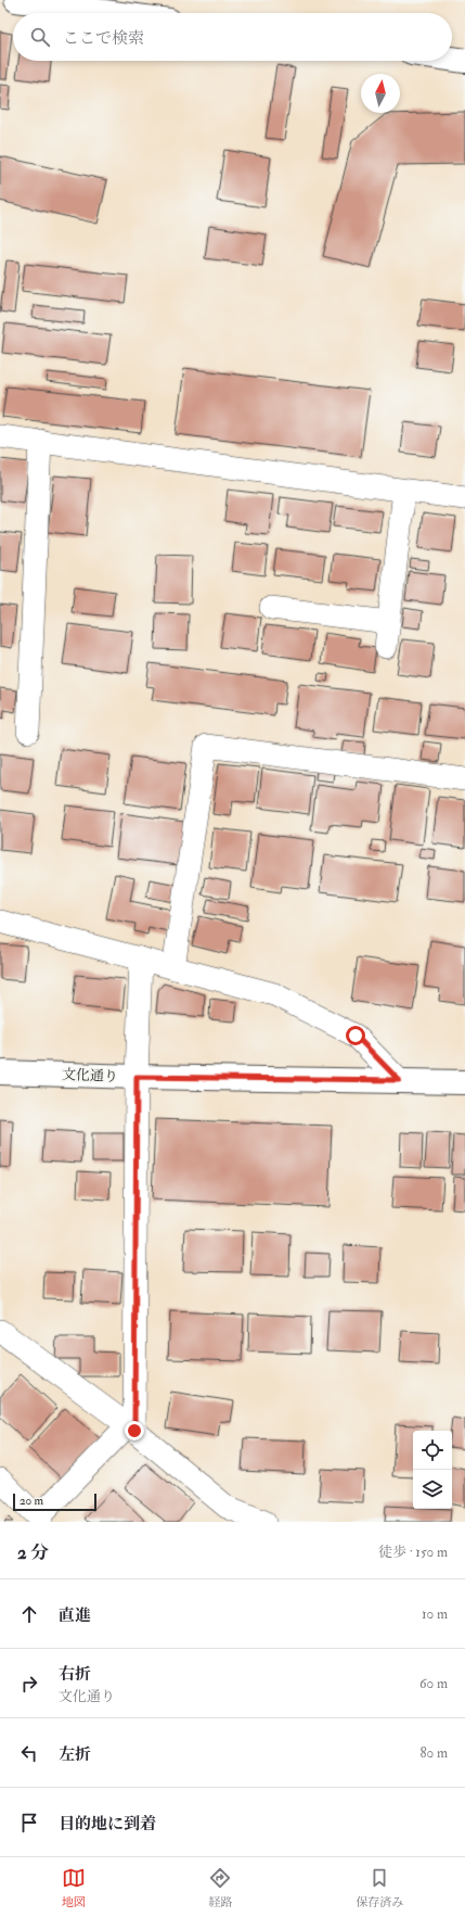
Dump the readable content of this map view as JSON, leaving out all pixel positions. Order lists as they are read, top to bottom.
{
  "streets": {
    "street": ["文化通り"]
  },
  "scale_bar": "20 m",
  "north": "top",
  "page": {
    "search": "ここで検索",
    "scale": "20 m",
    "heading": ["2 分", "徒歩 · 150 m"],
    "list": [
      ["直進", "10 m"],
      ["右折", "文化通り", "60 m"],
      ["左折", "80 m"],
      "目的地に到着"
    ],
    "nav": ["地図", "経路", "保存済み"]
  }
}
